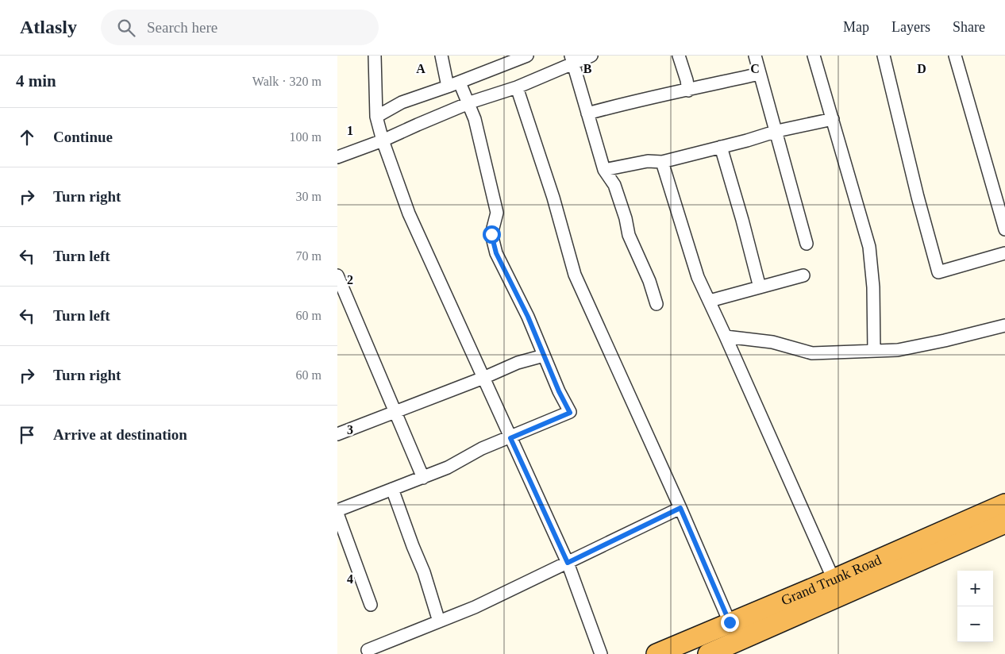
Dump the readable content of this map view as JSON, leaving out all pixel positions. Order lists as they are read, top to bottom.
{
  "streets": {
    "highway": ["Grand Trunk Road"]
  },
  "page": {
    "header": "Atlasly",
    "search": "Search here",
    "nav": ["Map", "Layers", "Share"],
    "heading": ["4 min", "Walk · 320 m"],
    "list": [
      ["Continue", "100 m"],
      ["Turn right", "30 m"],
      ["Turn left", "70 m"],
      ["Turn left", "60 m"],
      ["Turn right", "60 m"],
      "Arrive at destination"
    ],
    "map_buttons": ["+", "−"]
  },
  "grid": {
    "columns": [
      "A",
      "B",
      "C",
      "D"
    ],
    "rows": [
      "1",
      "2",
      "3",
      "4"
    ]
  }
}
